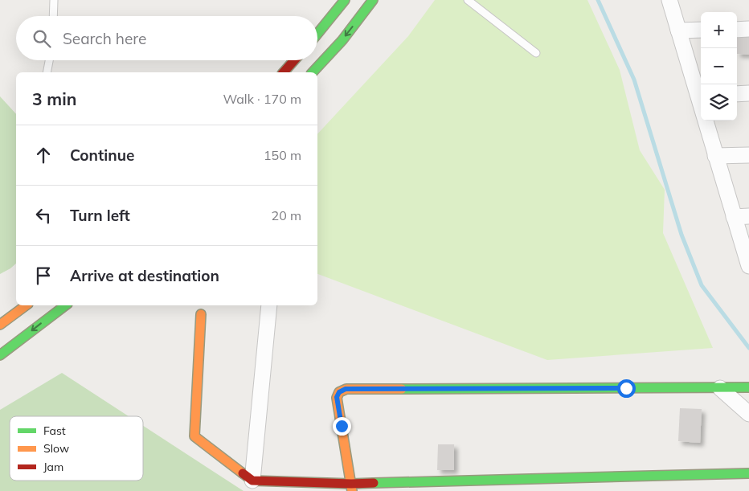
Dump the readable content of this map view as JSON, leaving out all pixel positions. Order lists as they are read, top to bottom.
{
  "legend": ["Fast", "Slow", "Jam"],
  "page": {
    "map_buttons": ["+", "−"],
    "search": "Search here",
    "heading": ["3 min", "Walk · 170 m"],
    "list": [
      ["Continue", "150 m"],
      ["Turn left", "20 m"],
      "Arrive at destination"
    ]
  }
}
